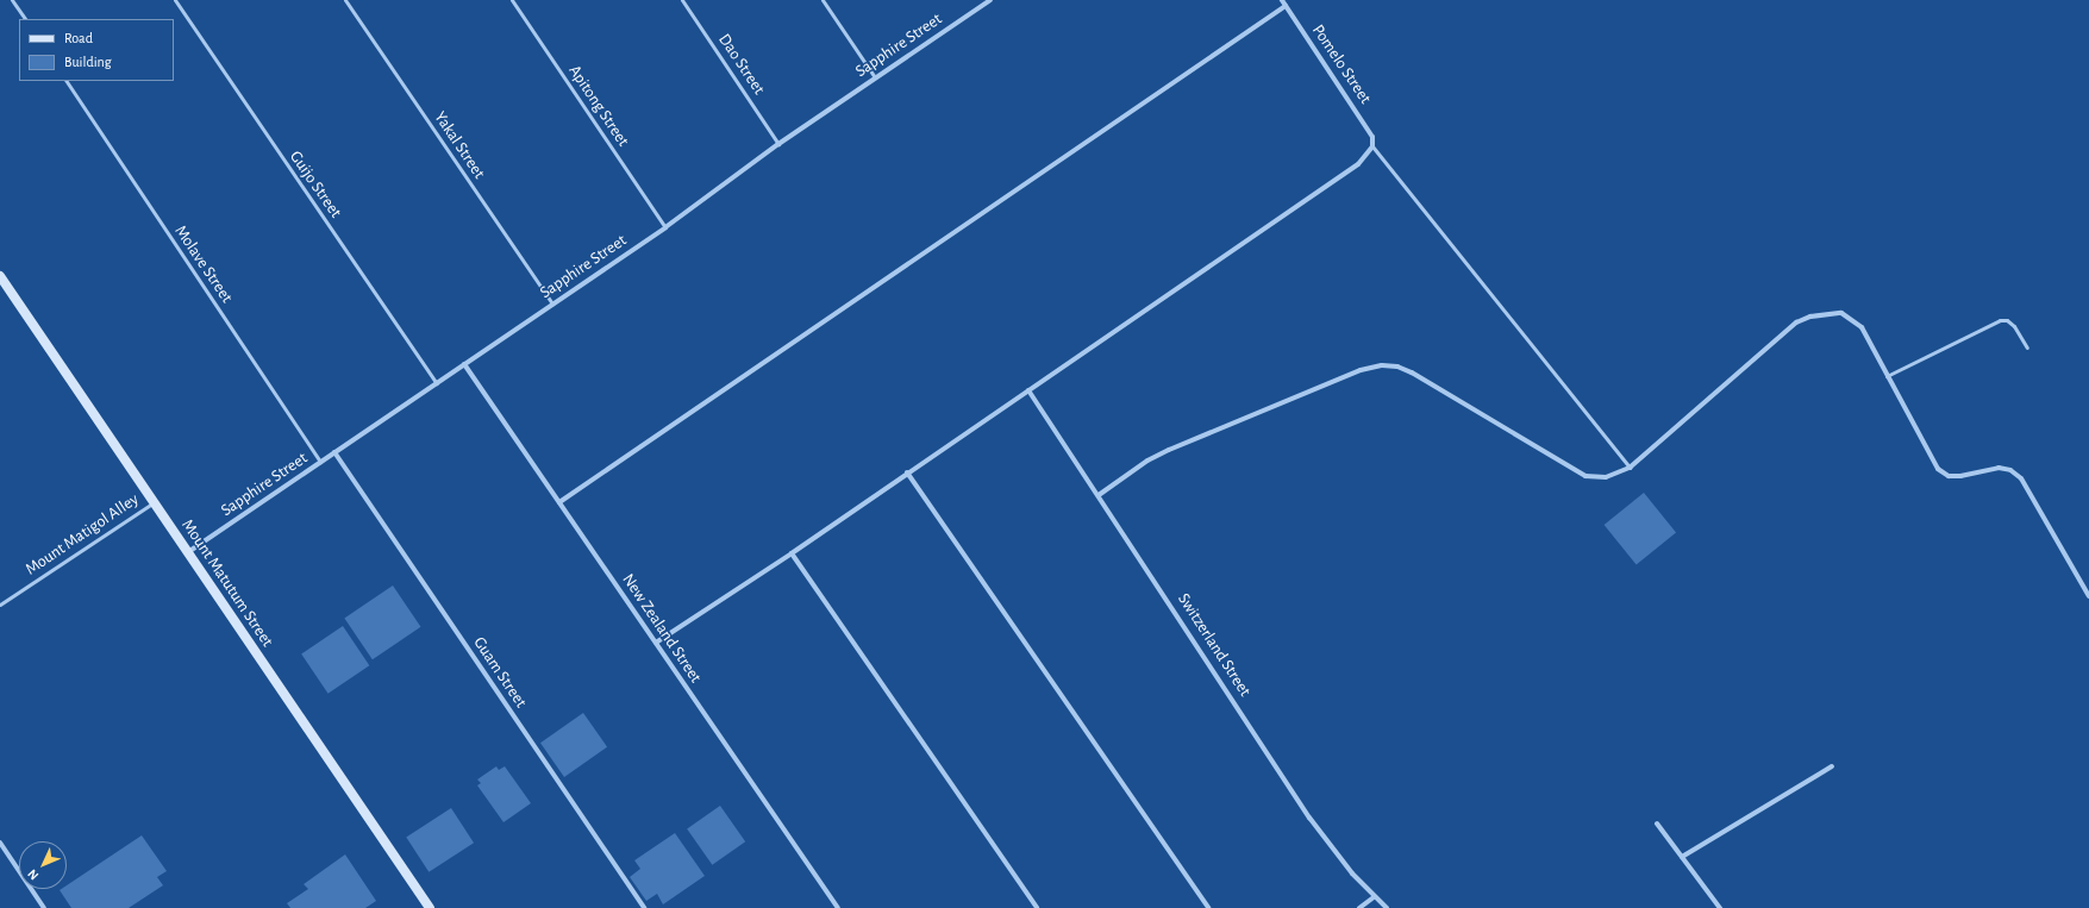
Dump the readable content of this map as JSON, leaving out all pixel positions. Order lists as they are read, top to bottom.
{
  "streets": {
    "street": [
      "Sapphire Street",
      "Pomelo Street",
      "Mount Matutum Street",
      "New Zealand Street",
      "Switzerland Street",
      "Guam Street"
    ],
    "lane": [
      "Dao Street",
      "Apitong Street",
      "Yakal Street",
      "Guijo Street",
      "Molave Street",
      "Mount Matigol Alley"
    ]
  },
  "crossings": [
    ["Sapphire Street", "Dao Street"],
    ["Sapphire Street", "Apitong Street"],
    ["Sapphire Street", "Yakal Street"],
    ["Sapphire Street", "Guijo Street"],
    ["Sapphire Street", "Molave Street"],
    ["Sapphire Street", "Mount Matutum Street"],
    ["Sapphire Street", "New Zealand Street"],
    ["Sapphire Street", "Guam Street"],
    ["Mount Matigol Alley", "Mount Matutum Street"]
  ],
  "legend": ["Road", "Building"],
  "north": "bottom left"
}
